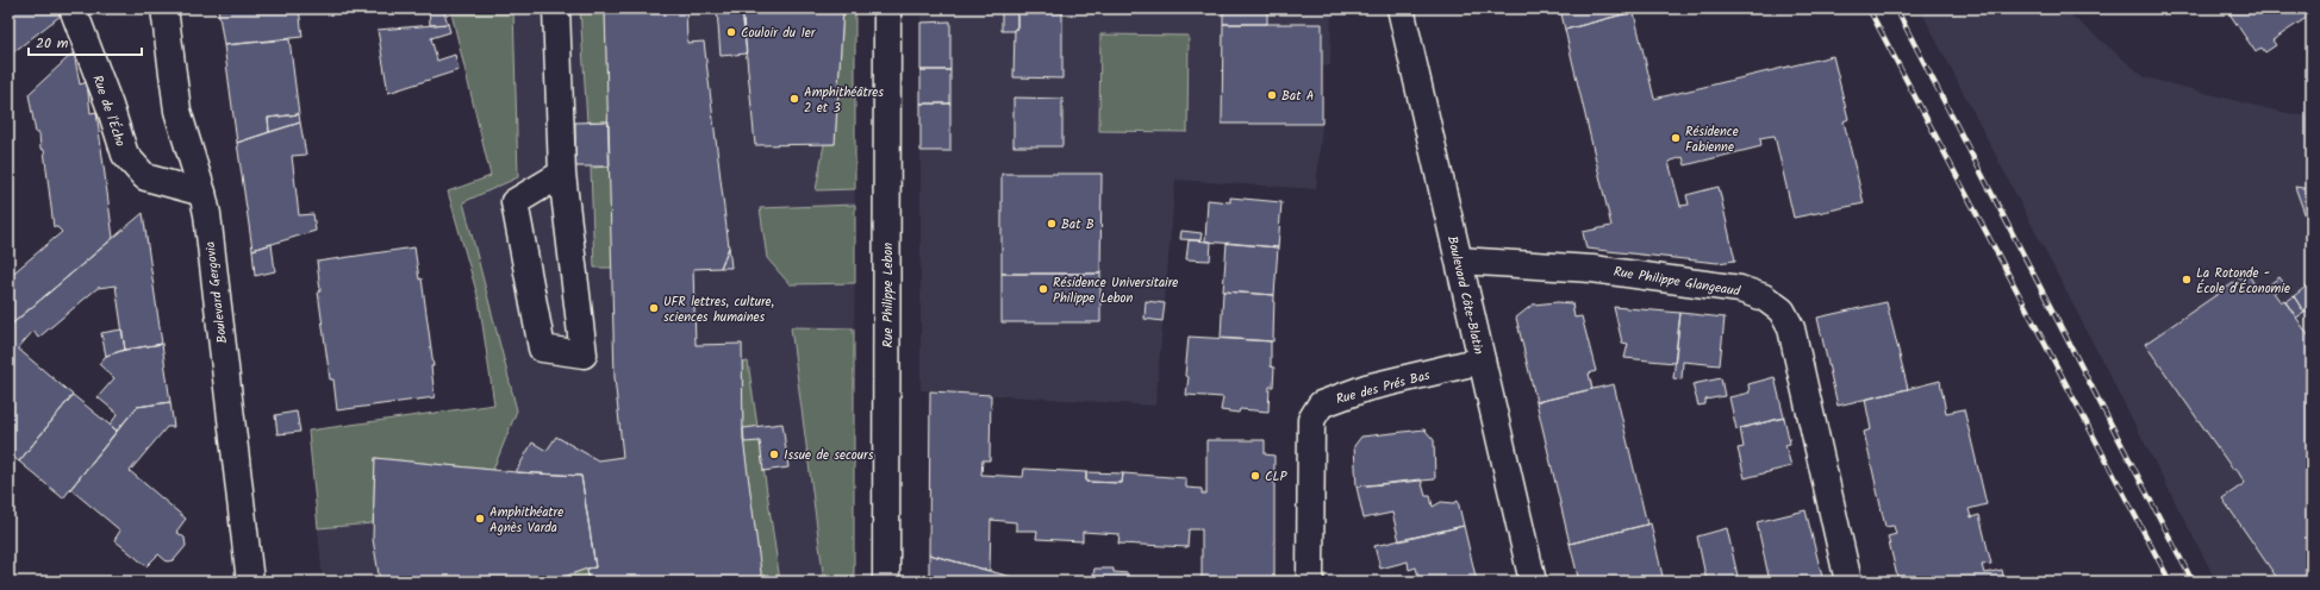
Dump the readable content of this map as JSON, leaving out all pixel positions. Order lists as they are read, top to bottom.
{
  "streets": {
    "street": [
      "Rue de l'Écho",
      "Rue Philippe Glangeaud",
      "Boulevard Gergovia",
      "Rue Philippe Lebon",
      "Boulevard Côte-Blatin",
      "Rue des Prés Bas"
    ]
  },
  "crossings": [
    ["Rue de l'Écho", "Boulevard Gergovia"],
    ["Rue Philippe Glangeaud", "Boulevard Côte-Blatin"],
    ["Boulevard Côte-Blatin", "Rue des Prés Bas"]
  ],
  "places": [
    "Couloir du 1er",
    "Bat A",
    "Amphithéâtres 2 et 3",
    "Résidence Fabienne",
    "Bat B",
    "La Rotonde - École d'Économie",
    "Résidence Universitaire Philippe Lebon",
    "UFR lettres, culture, sciences humaines",
    "Issue de secours",
    "CLP",
    "Amphithéatre Agnès Varda"
  ],
  "scale_bar": "20 m"
}
